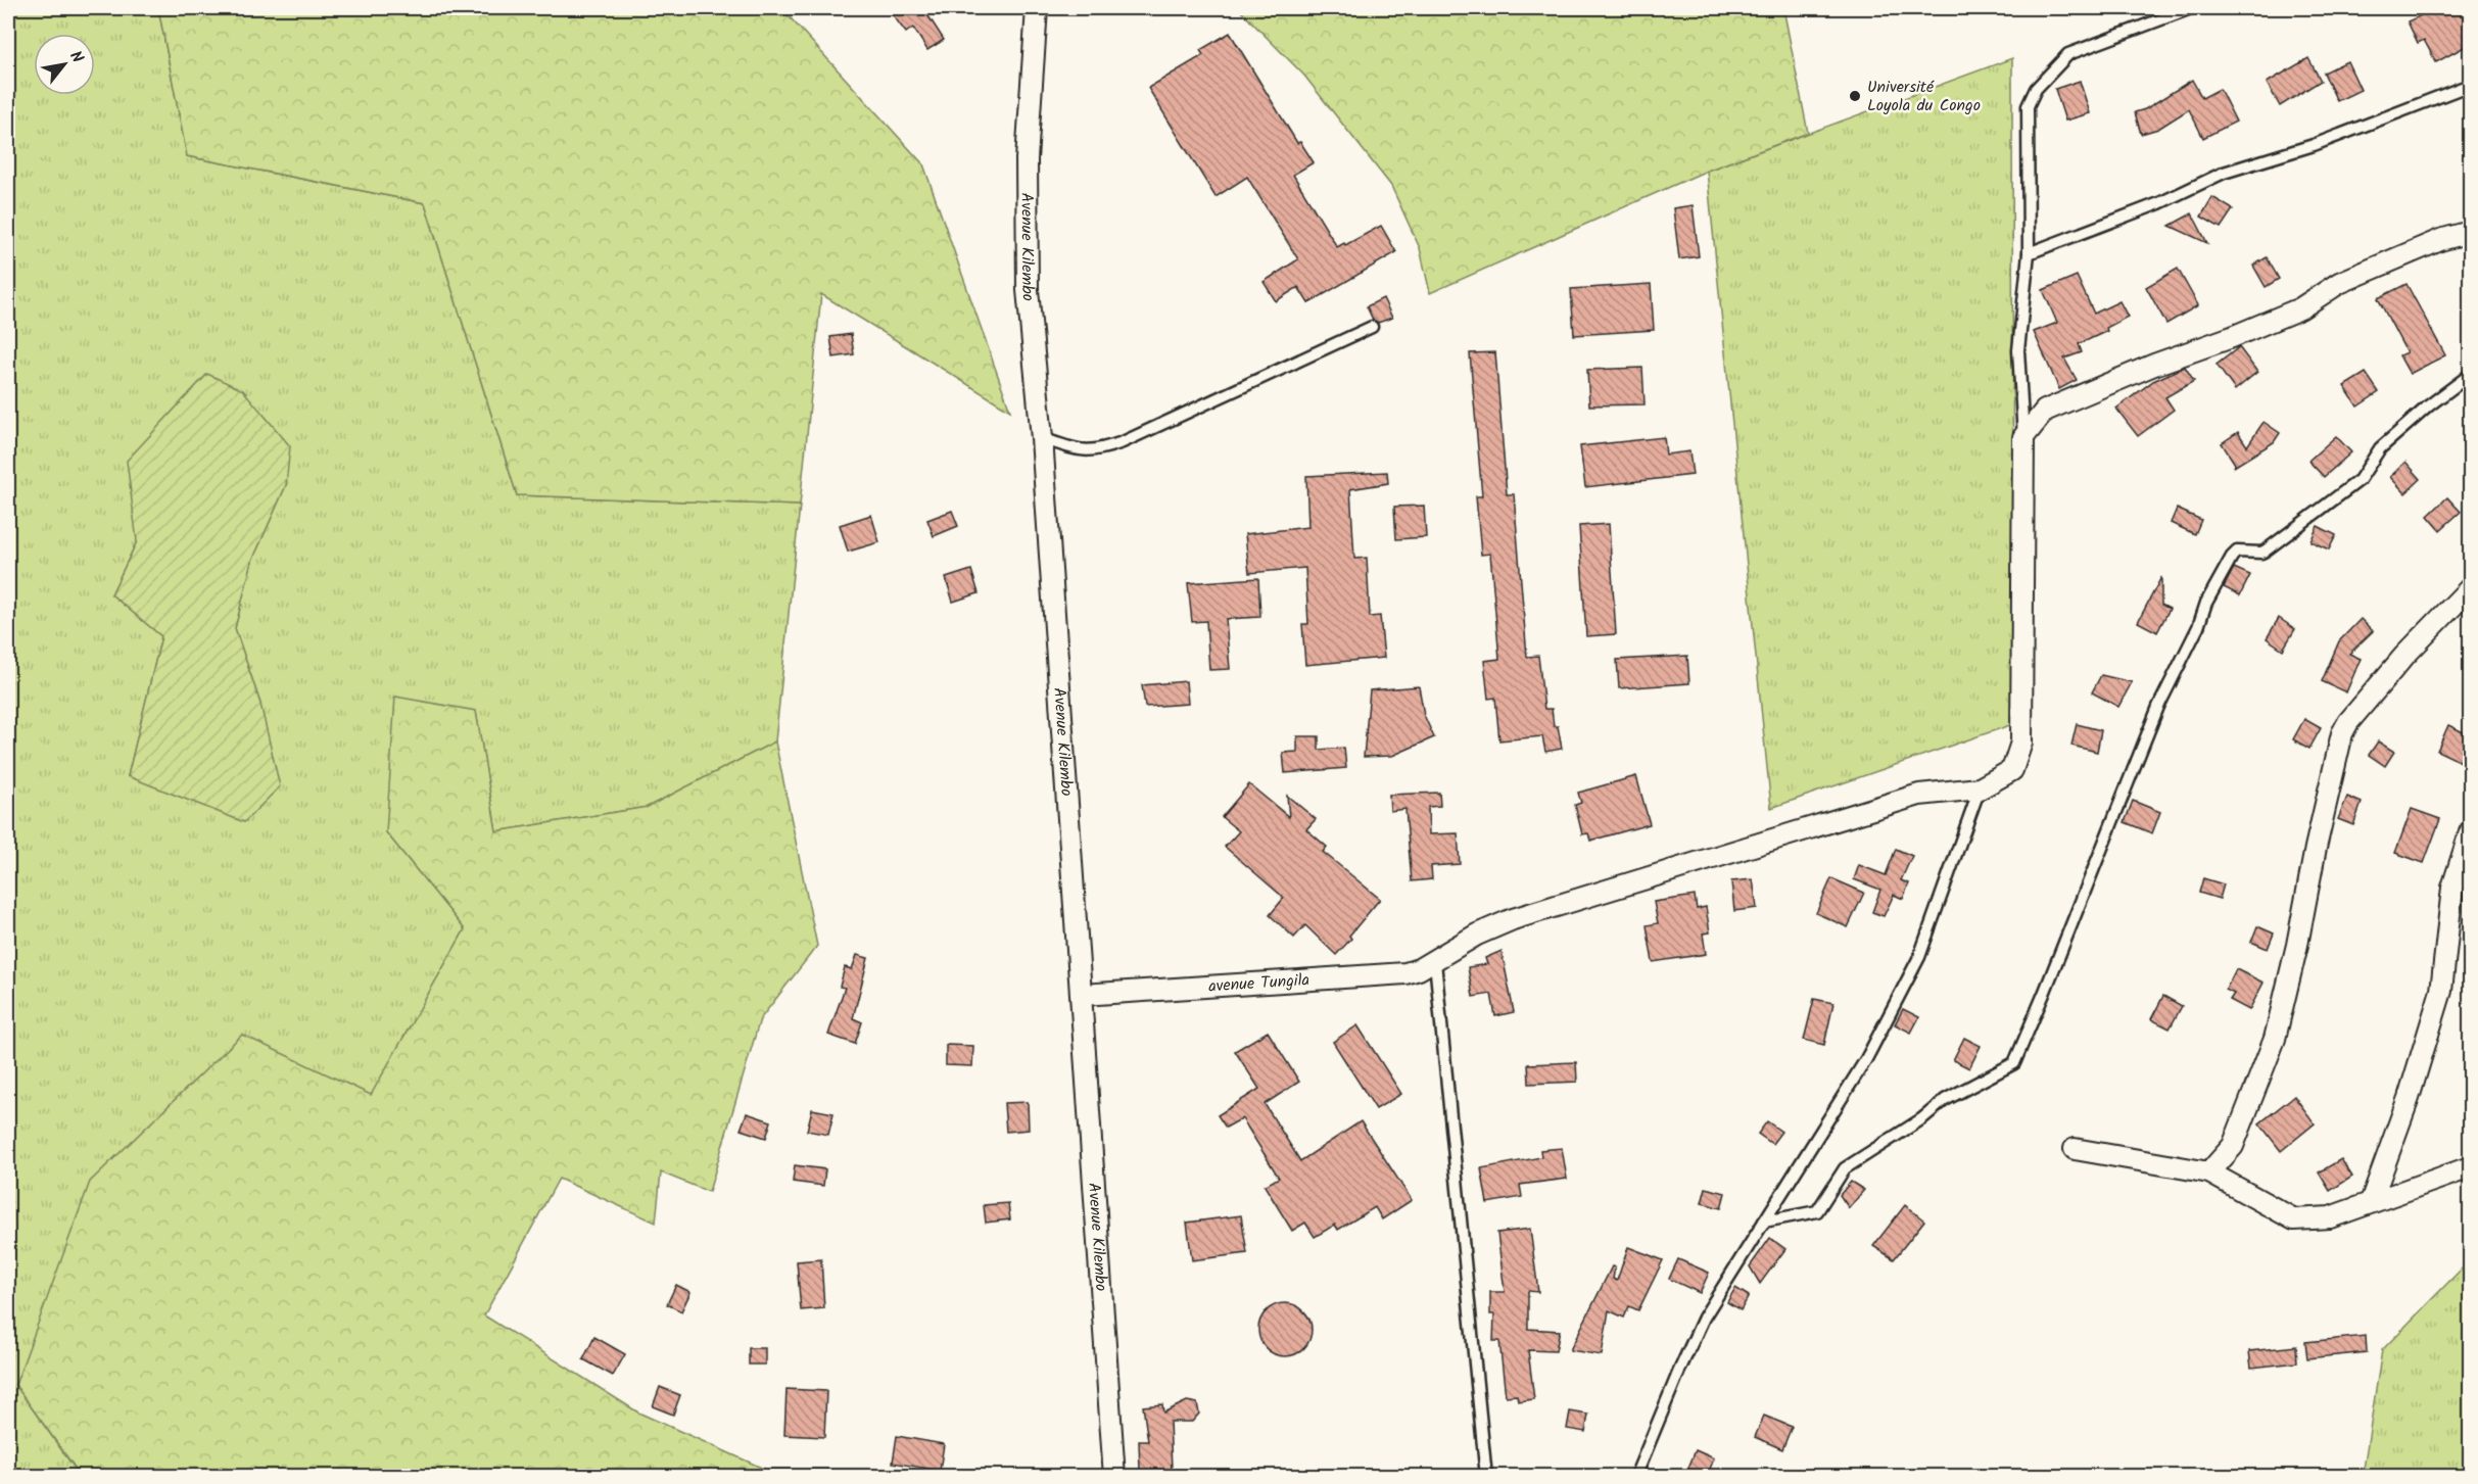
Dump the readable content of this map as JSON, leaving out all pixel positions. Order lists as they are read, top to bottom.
{
  "streets": {
    "street": ["Avenue Kilembo", "avenue Tungila"]
  },
  "crossings": [
    ["Avenue Kilembo", "avenue Tungila"]
  ],
  "places": ["Université Loyola du Congo"],
  "north": "top right"
}
